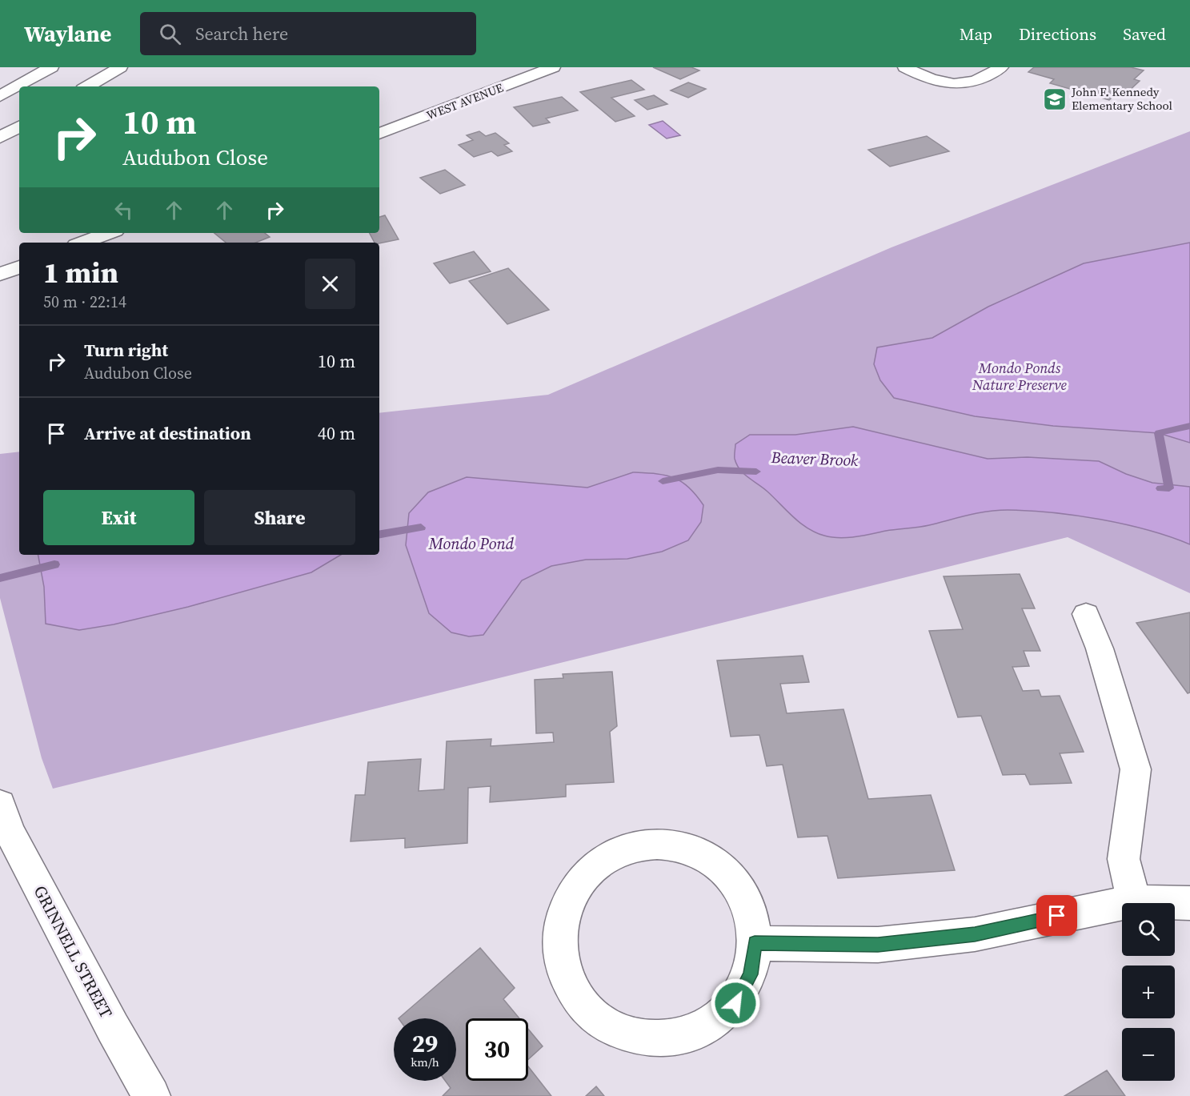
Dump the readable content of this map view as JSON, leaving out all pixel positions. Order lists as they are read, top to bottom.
{
  "streets": {
    "main road": ["WEST AVENUE", "GRINNELL STREET"]
  },
  "water": ["Beaver Brook", "Mondo Pond"],
  "parks": ["Mondo Ponds Nature Preserve"],
  "places": {
    "school or university": ["John F. Kennedy Elementary School"]
  },
  "page": {
    "header": "Waylane",
    "search": "Search here",
    "nav": ["Map", "Directions", "Saved"],
    "turn": ["10 m", "Audubon Close"],
    "heading": ["1 min", "50 m · 22:14"],
    "list": [
      {
        "name": "Turn right",
        "note": "Audubon Close",
        "value": "10 m"
      },
      {
        "name": "Arrive at destination",
        "value": "40 m"
      }
    ],
    "buttons": ["Exit", "Share"],
    "map_buttons": ["+", "−"],
    "speed": "29 km/h",
    "limit": "30"
  }
}
